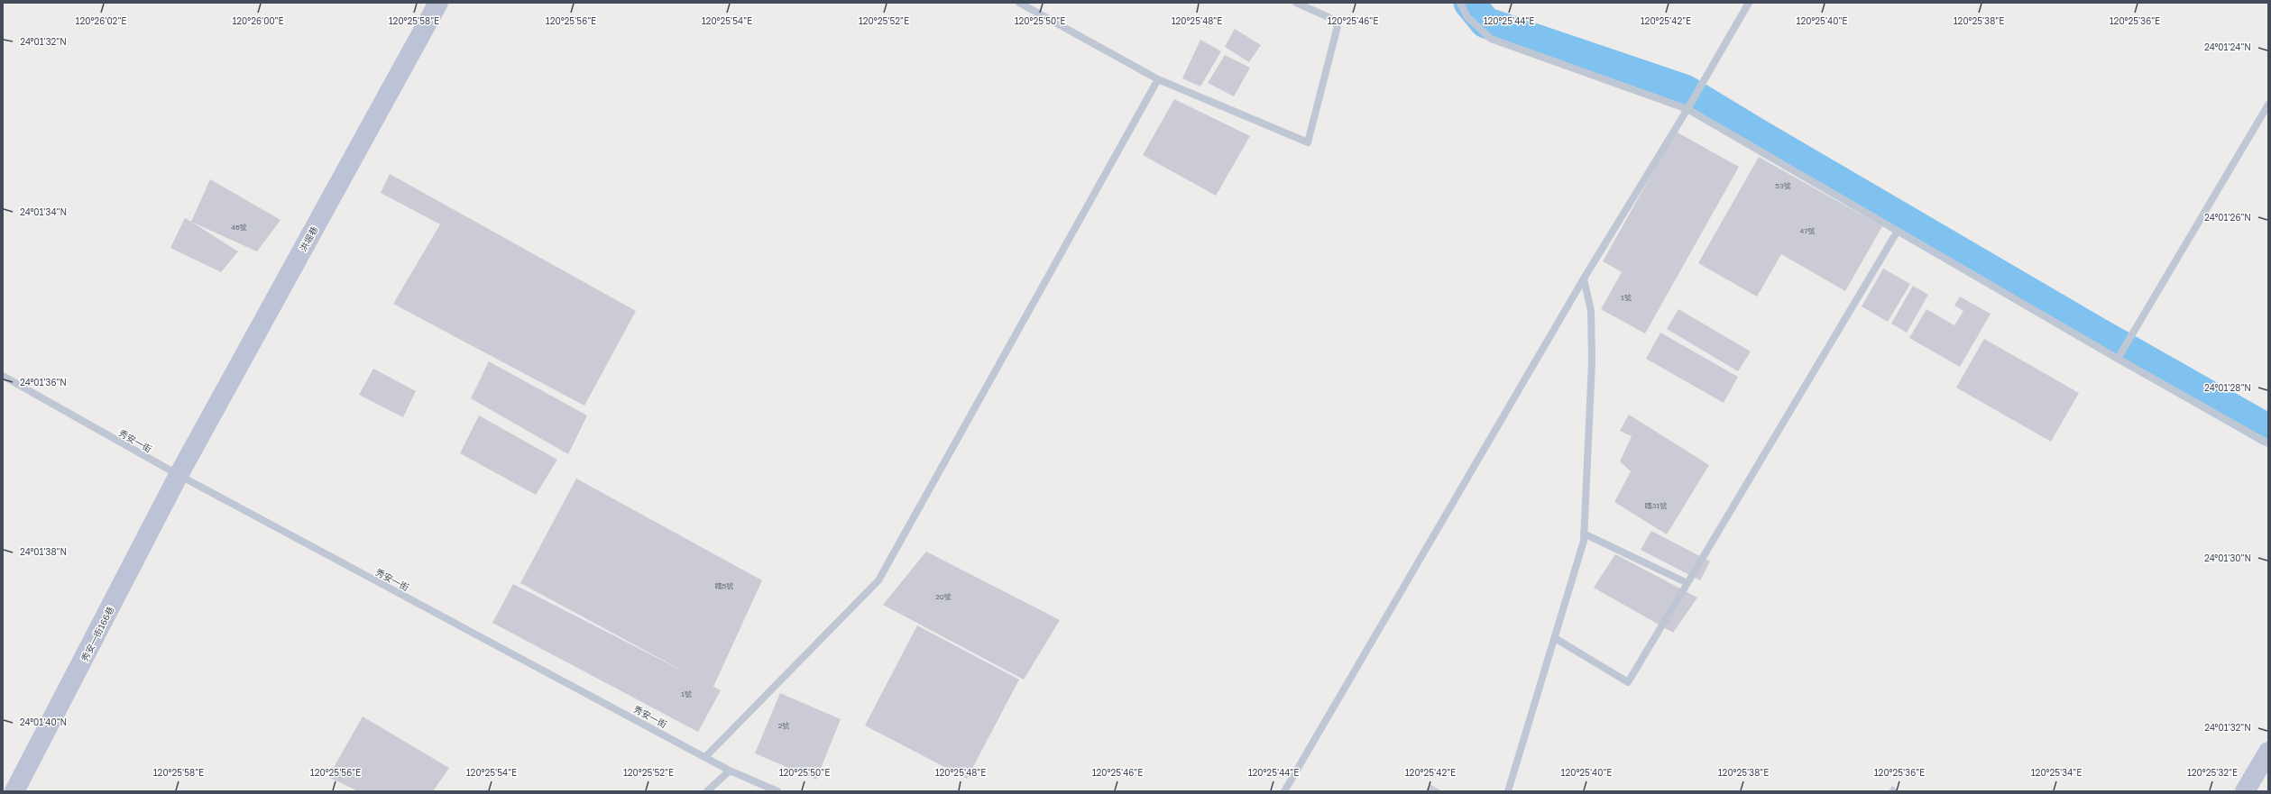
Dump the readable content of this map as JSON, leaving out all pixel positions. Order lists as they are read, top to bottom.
{
  "streets": {
    "street": ["洪堀巷", "秀安一街166巷"],
    "lane": ["秀安一街"]
  },
  "crossings": [
    ["洪堀巷", "秀安一街"],
    ["洪堀巷", "秀安一街166巷"],
    ["秀安一街", "秀安一街166巷"]
  ],
  "house_numbers": [
    "53號",
    "46號",
    "47號",
    "1號",
    "臨31號",
    "臨5號",
    "20號",
    "1號",
    "2號"
  ],
  "coordinates": [
    "120°26'02\"E",
    "120°26'00\"E",
    "120°25'58\"E",
    "120°25'56\"E",
    "120°25'54\"E",
    "120°25'52\"E",
    "120°25'50\"E",
    "120°25'48\"E",
    "120°25'46\"E",
    "120°25'44\"E",
    "120°25'42\"E",
    "120°25'40\"E",
    "120°25'38\"E",
    "120°25'36\"E",
    "24°01'32\"N",
    "24°01'24\"N",
    "24°01'34\"N",
    "24°01'26\"N",
    "24°01'36\"N",
    "24°01'28\"N",
    "24°01'38\"N",
    "24°01'30\"N",
    "24°01'40\"N",
    "120°25'34\"E",
    "120°25'32\"E"
  ]
}
